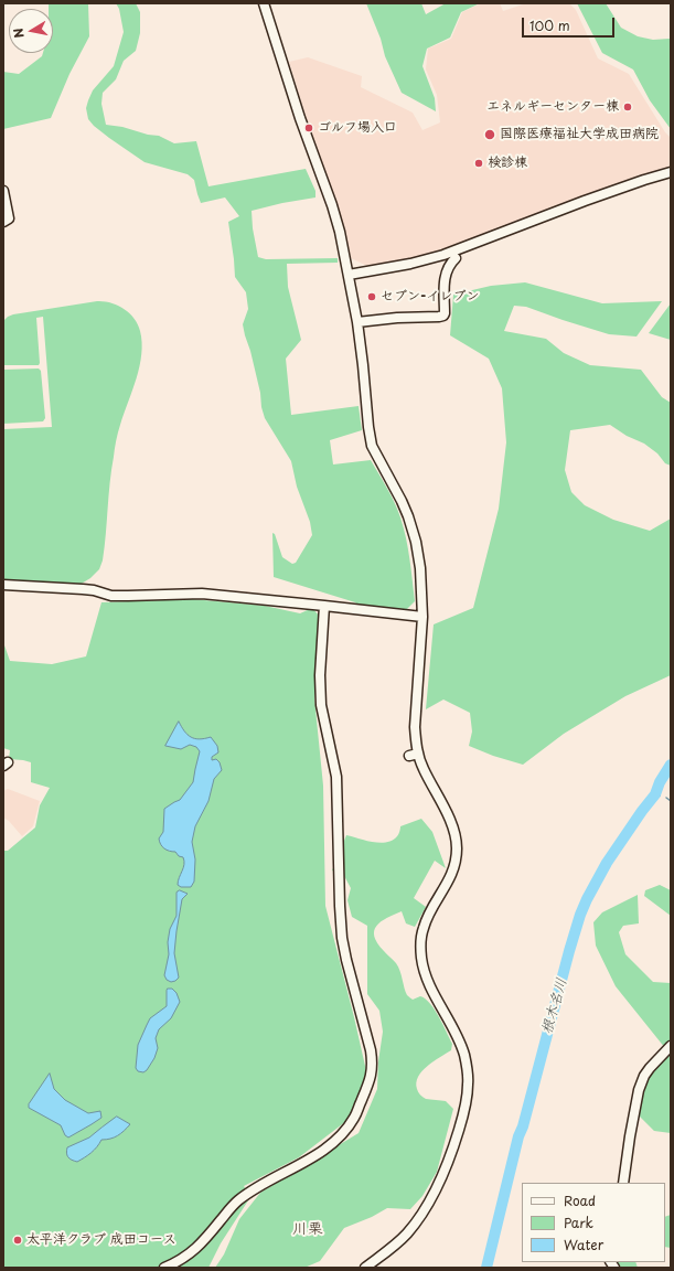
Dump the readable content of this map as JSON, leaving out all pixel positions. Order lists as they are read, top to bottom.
{
  "districts": ["川栗"],
  "water": ["根木名川"],
  "places": [
    "エネルギーセンター棟",
    "ゴルフ場入口",
    "国際医療福祉大学成田病院",
    "検診棟",
    "セブン-イレブン",
    "太平洋クラブ 成田コース"
  ],
  "legend": ["Road", "Park", "Water"],
  "scale_bar": "100 m",
  "north": "left"
}
